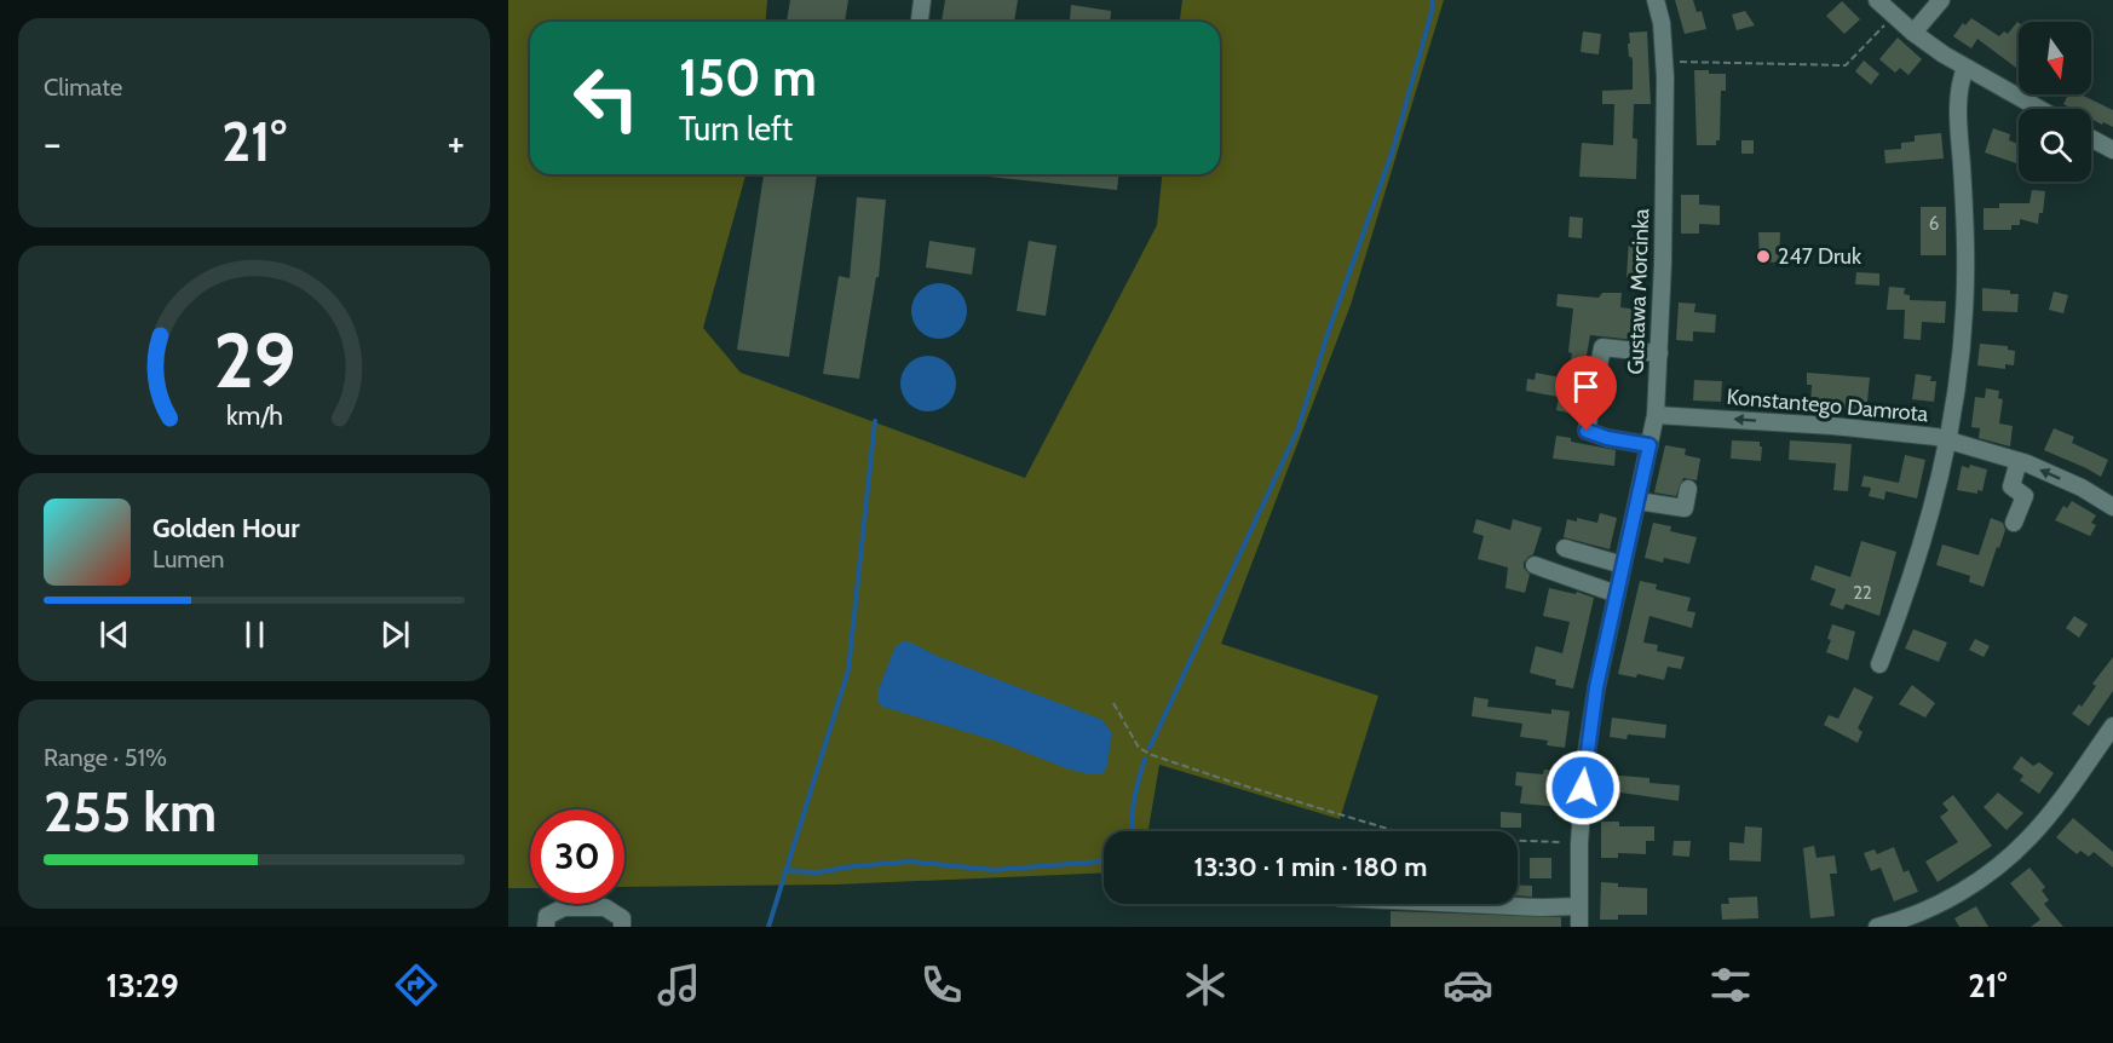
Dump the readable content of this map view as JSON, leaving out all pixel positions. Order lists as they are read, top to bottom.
{
  "streets": {
    "street": ["Gustawa Morcinka", "Konstantego Damrota"]
  },
  "crossings": [
    ["Gustawa Morcinka", "Konstantego Damrota"]
  ],
  "one_way": ["Konstantego Damrota"],
  "places": ["247 Druk"],
  "house_numbers": ["6", "22"],
  "north": "bottom",
  "page": {
    "tile": [
      "Climate",
      ["Range · 51%", "255 km"]
    ],
    "turn": ["150 m", "Turn left"],
    "heat": ["−", "21°", "+"],
    "song": ["Golden Hour", "Lumen"],
    "limit": "30",
    "trip": "13:30 · 1 min · 180 m",
    "tabs": ["13:29", "21°"],
    "gauge": ["29", "km/h"]
  }
}
